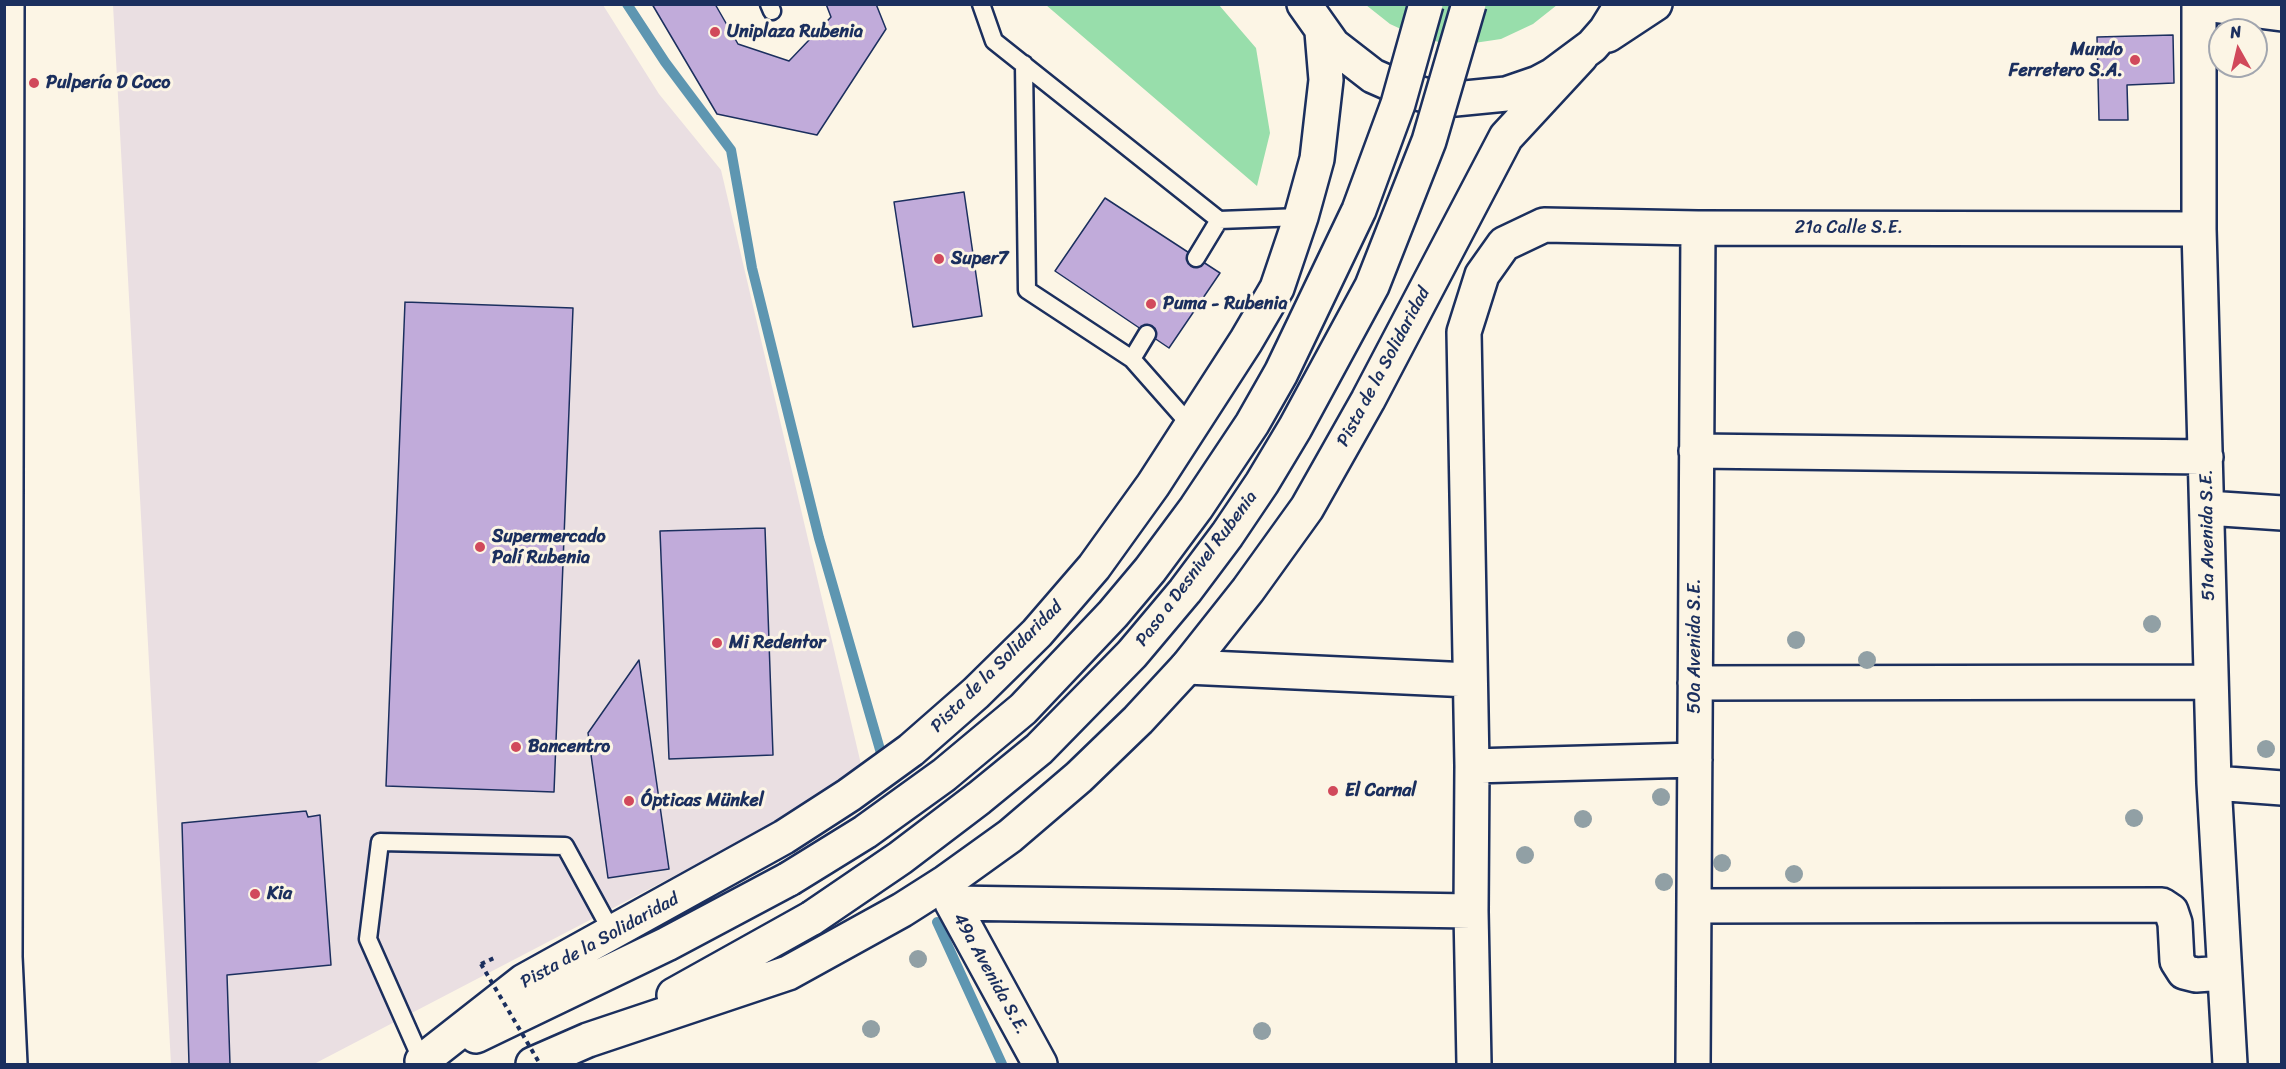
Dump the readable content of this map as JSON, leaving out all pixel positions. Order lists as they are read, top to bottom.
{
  "streets": {
    "street": [
      "21a Calle S.E.",
      "Pista de la Solidaridad",
      "51a Avenida S.E.",
      "Paso a Desnivel Rubenia",
      "50a Avenida S.E.",
      "49a Avenida S.E."
    ]
  },
  "crossings": [
    ["21a Calle S.E.", "51a Avenida S.E."],
    ["21a Calle S.E.", "50a Avenida S.E."],
    ["Pista de la Solidaridad", "Paso a Desnivel Rubenia"],
    ["Pista de la Solidaridad", "49a Avenida S.E."]
  ],
  "places": [
    "Uniplaza Rubenia",
    "Mundo Ferretero S.A.",
    "Pulpería D Coco",
    "Super7",
    "Puma - Rubenia",
    "Supermercado Palí Rubenia",
    "Mi Redentor",
    "Bancentro",
    "El Carnal",
    "Ópticas Münkel",
    "Kia"
  ],
  "north": "top"
}
